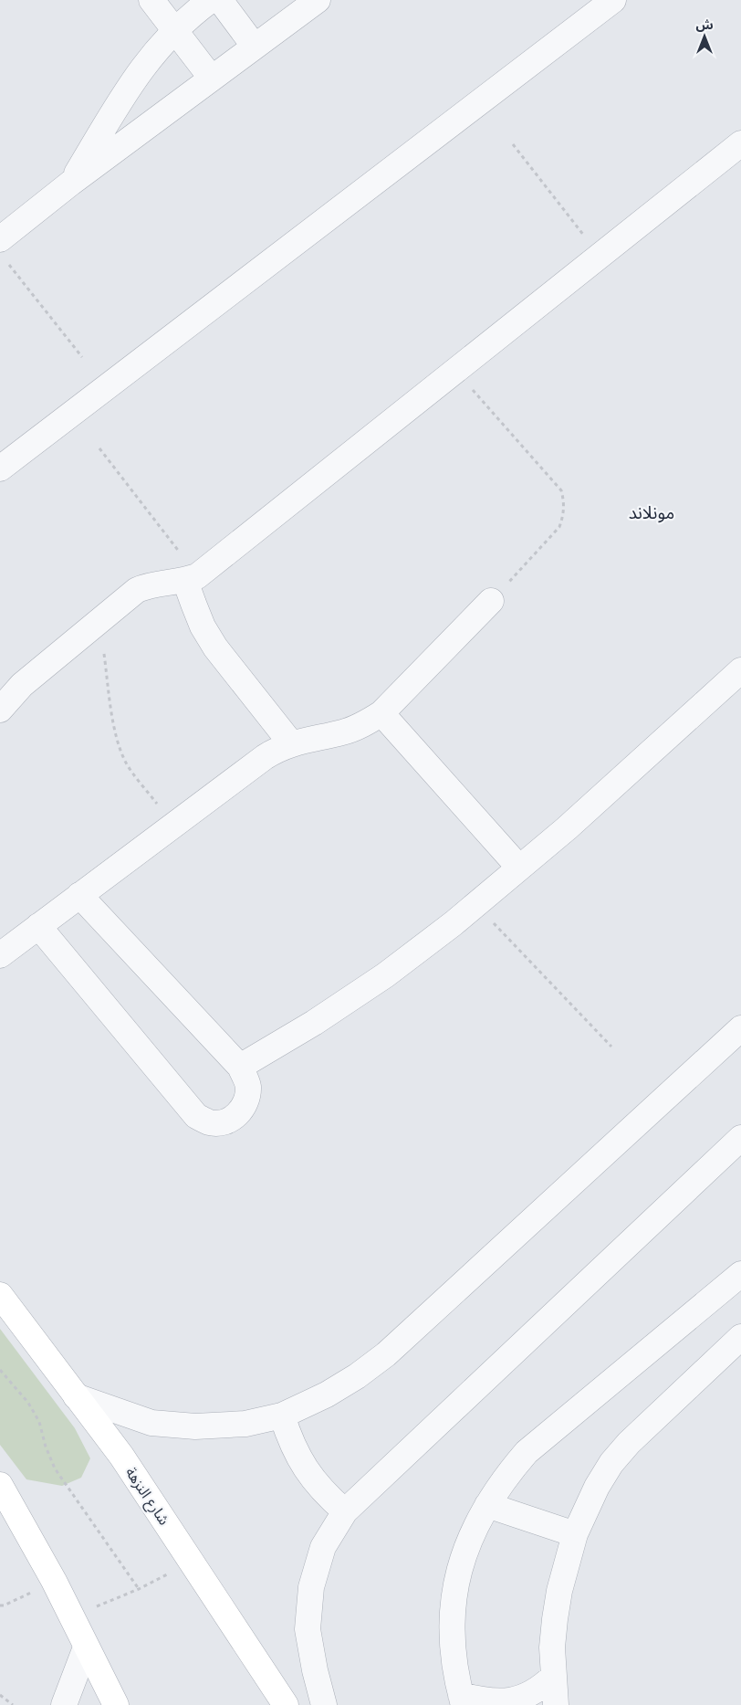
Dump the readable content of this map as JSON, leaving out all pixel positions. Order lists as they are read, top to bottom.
{
  "streets": {
    "main road": ["شارع النزهة"]
  },
  "districts": ["مونلاند"],
  "north": "top"
}
